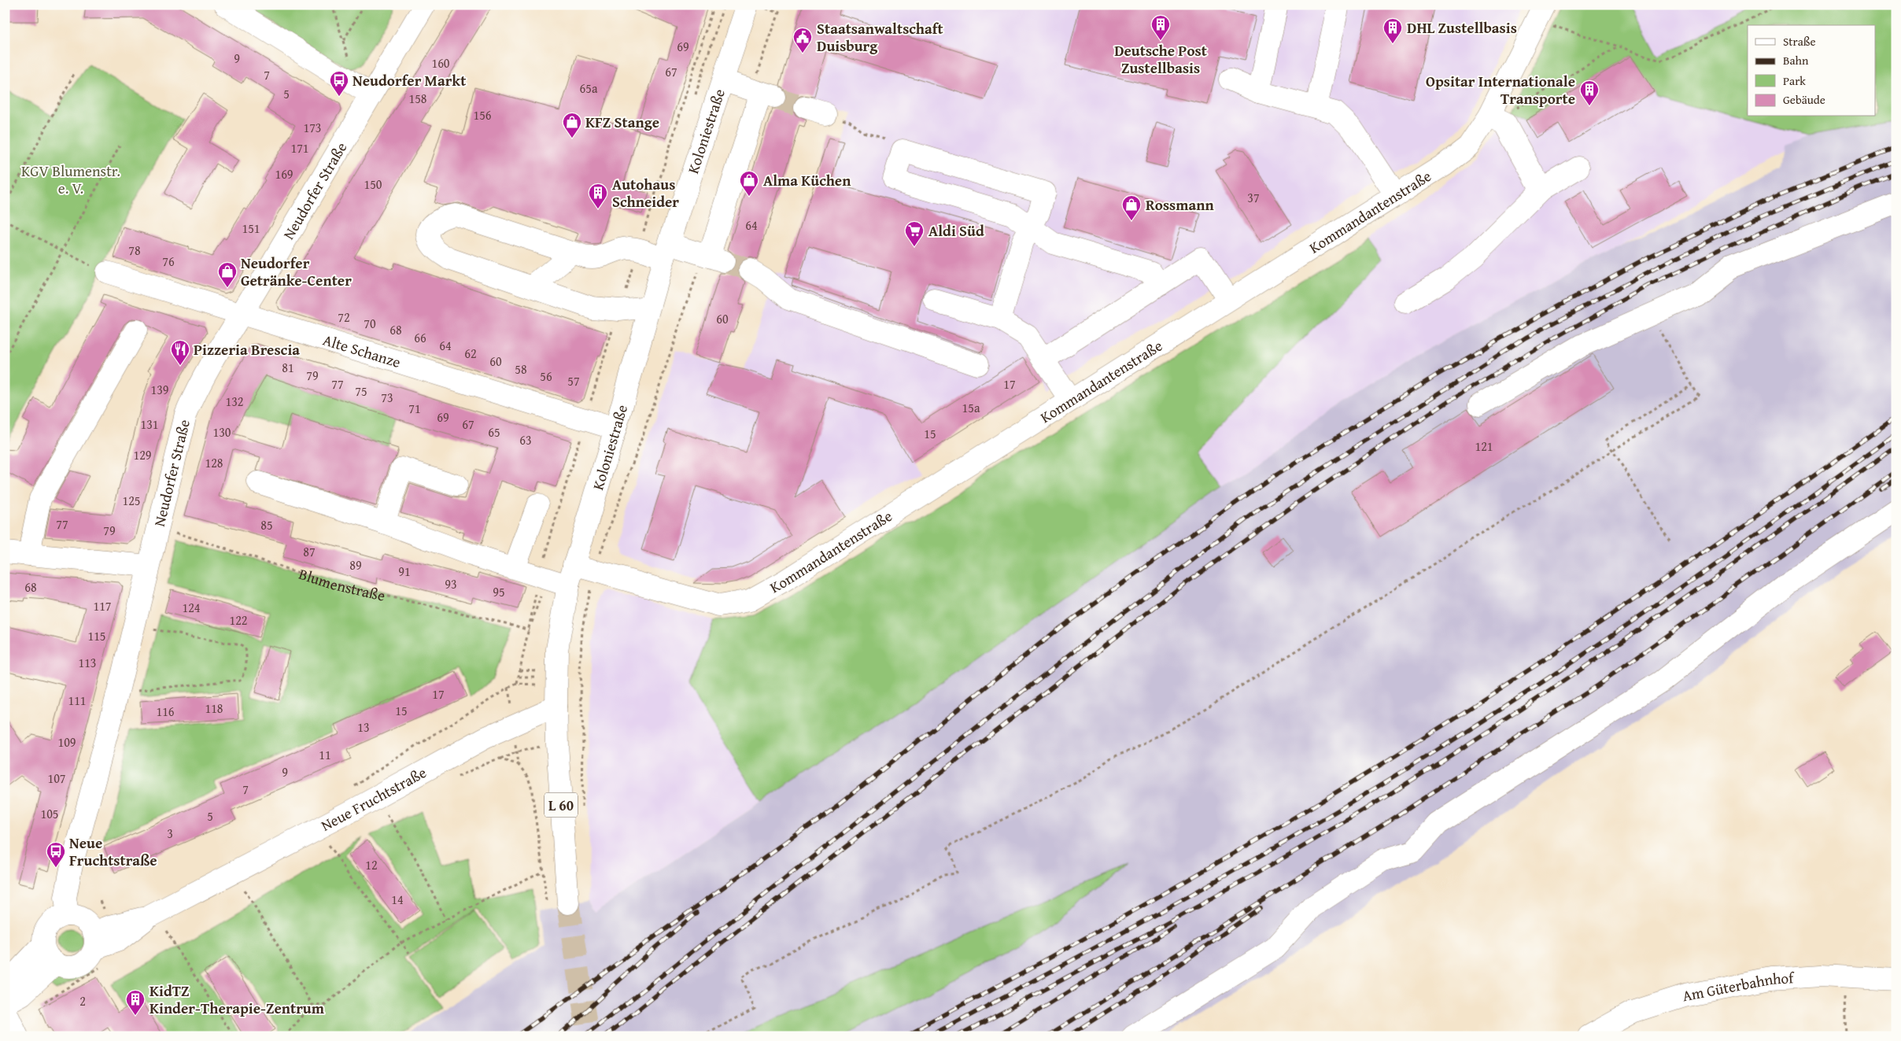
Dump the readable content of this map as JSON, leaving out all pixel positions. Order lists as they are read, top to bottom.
{
  "streets": {
    "street": [
      "Koloniestraße",
      "Neudorfer Straße",
      "Kommandantenstraße",
      "Alte Schanze",
      "Neue Fruchtstraße",
      "L 60",
      "Am Güterbahnhof"
    ],
    "path": ["Blumenstraße"]
  },
  "crossings": [
    ["Koloniestraße", "Kommandantenstraße"],
    ["Koloniestraße", "Alte Schanze"],
    ["Koloniestraße", "Neue Fruchtstraße"],
    ["Neudorfer Straße", "Alte Schanze"],
    ["Neudorfer Straße", "Blumenstraße"],
    ["Neudorfer Straße", "Neue Fruchtstraße"]
  ],
  "parks": ["KGV Blumenstr. e. V."],
  "places": {
    "building": [
      "Deutsche Post Zustellbasis",
      "DHL Zustellbasis",
      "Opsitar Internationale Transporte",
      "Autohaus Schneider",
      "KidTZ Kinder-Therapie-Zentrum"
    ],
    "public building": ["Staatsanwaltschaft Duisburg"],
    "bus stop": ["Neudorfer Markt", "Neue Fruchtstraße"],
    "shop": [
      "KFZ Stange",
      "Alma Küchen",
      "Rossmann",
      "Neudorfer Getränke-Center"
    ],
    "supermarket": ["Aldi Süd"],
    "restaurant": ["Pizzeria Brescia"]
  },
  "house_numbers": [
    "69",
    "9",
    "160",
    "67",
    "7",
    "65a",
    "5",
    "158",
    "156",
    "173",
    "171",
    "169",
    "150",
    "37",
    "64",
    "151",
    "78",
    "76",
    "72",
    "60",
    "70",
    "68",
    "66",
    "64",
    "62",
    "60",
    "81",
    "58",
    "79",
    "56",
    "57",
    "77",
    "17",
    "139",
    "75",
    "73",
    "132",
    "15a",
    "71",
    "69",
    "131",
    "67",
    "130",
    "65",
    "15",
    "63",
    "121",
    "129",
    "128",
    "125",
    "77",
    "85",
    "79",
    "87",
    "89",
    "91",
    "93",
    "68",
    "95",
    "117",
    "124",
    "122",
    "115",
    "113",
    "17",
    "111",
    "118",
    "15",
    "116",
    "13",
    "109",
    "11",
    "9",
    "107",
    "7",
    "105",
    "5",
    "3",
    "12",
    "14",
    "2"
  ],
  "legend": [
    "Straße",
    "Bahn",
    "Park",
    "Gebäude"
  ]
}
